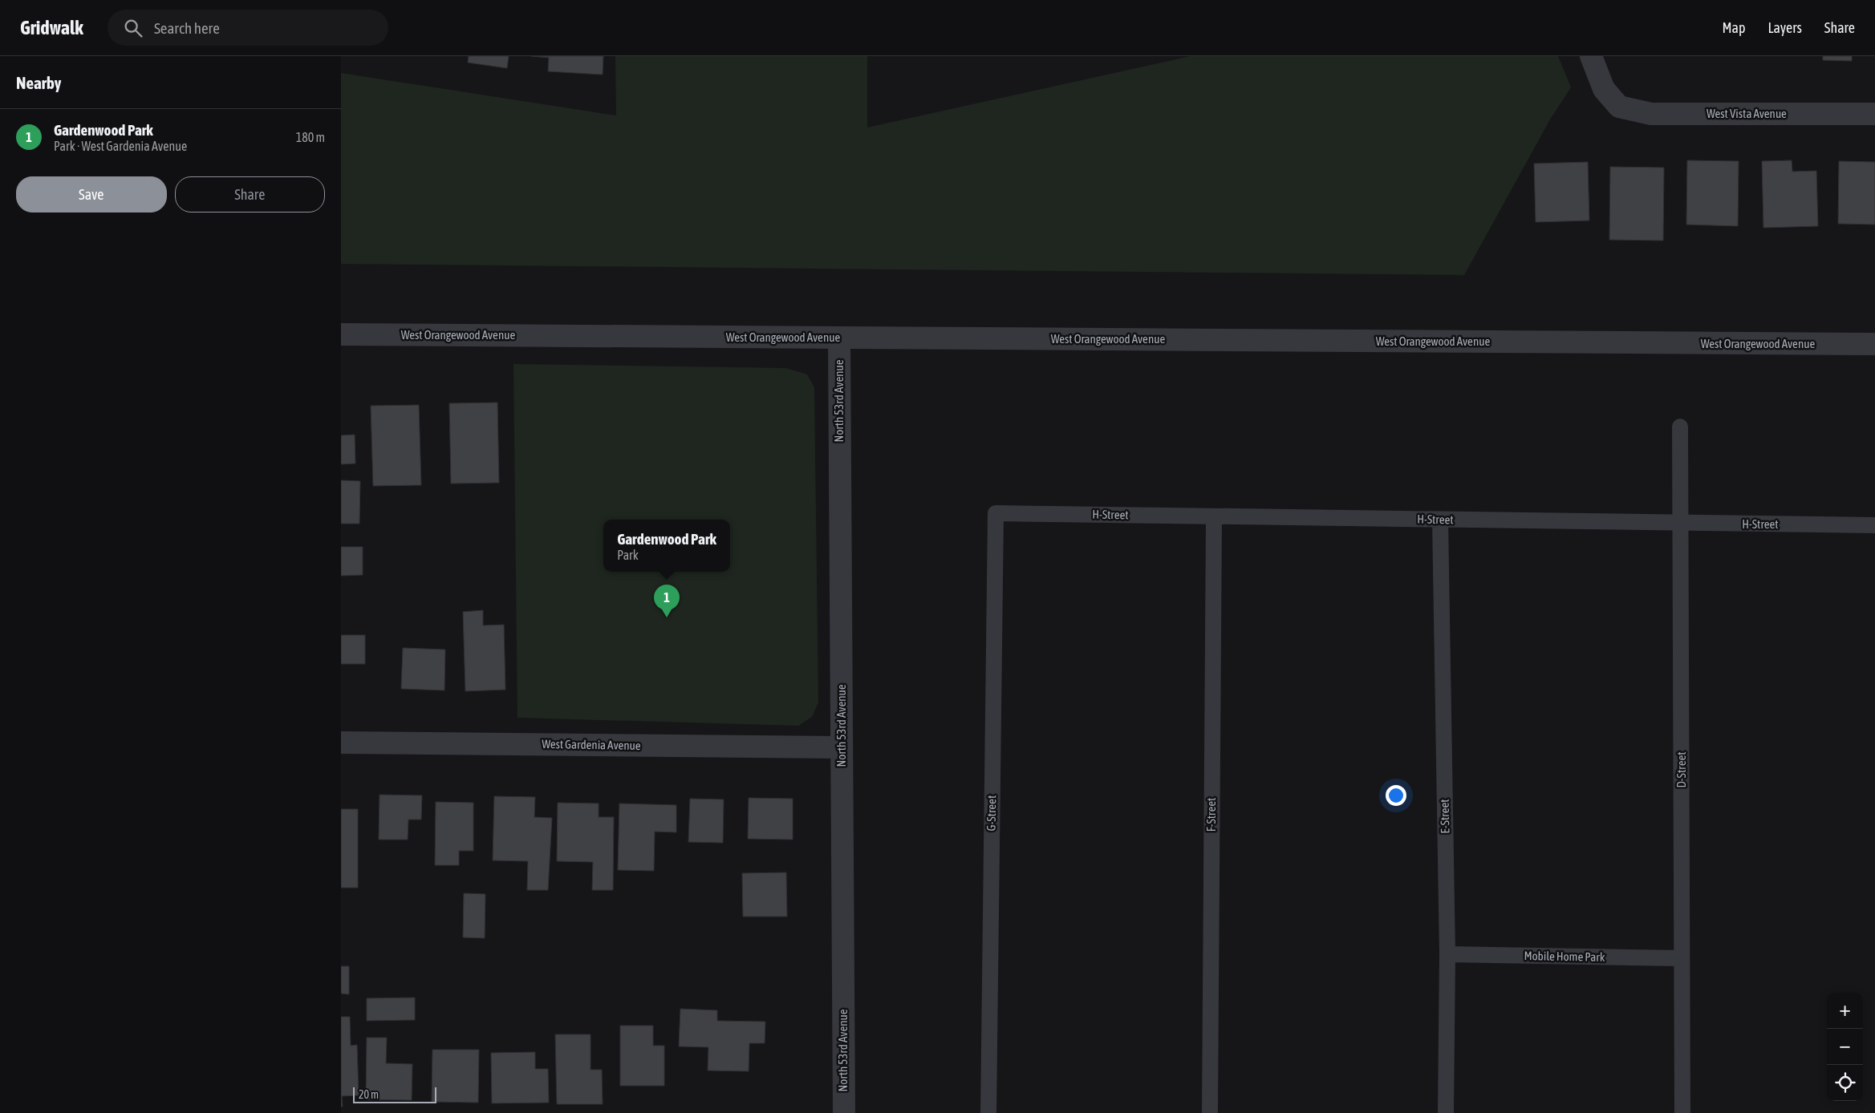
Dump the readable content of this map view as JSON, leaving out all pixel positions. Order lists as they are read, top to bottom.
{
  "streets": {
    "street": [
      "West Vista Avenue",
      "West Orangewood Avenue",
      "North 53rd Avenue",
      "West Gardenia Avenue"
    ],
    "lane": [
      "H-Street",
      "D-Street",
      "G-Street",
      "F-Street",
      "E-Street",
      "Mobile Home Park"
    ]
  },
  "crossings": [
    ["West Orangewood Avenue", "North 53rd Avenue"],
    ["North 53rd Avenue", "West Gardenia Avenue"],
    ["H-Street", "D-Street"],
    ["H-Street", "G-Street"],
    ["H-Street", "F-Street"],
    ["H-Street", "E-Street"],
    ["D-Street", "Mobile Home Park"],
    ["E-Street", "Mobile Home Park"]
  ],
  "scale_bar": "20 m",
  "page": {
    "header": "Gridwalk",
    "search": "Search here",
    "nav": ["Map", "Layers", "Share"],
    "heading": "Nearby",
    "list": [
      {
        "mark": "1",
        "name": "Gardenwood Park",
        "note": "Park · West Gardenia Avenue",
        "value": "180 m"
      }
    ],
    "buttons": ["Save", "Share"],
    "popup": ["Gardenwood Park", "Park"],
    "pins": "1",
    "map_buttons": ["+", "−"],
    "scale": "20 m"
  }
}
